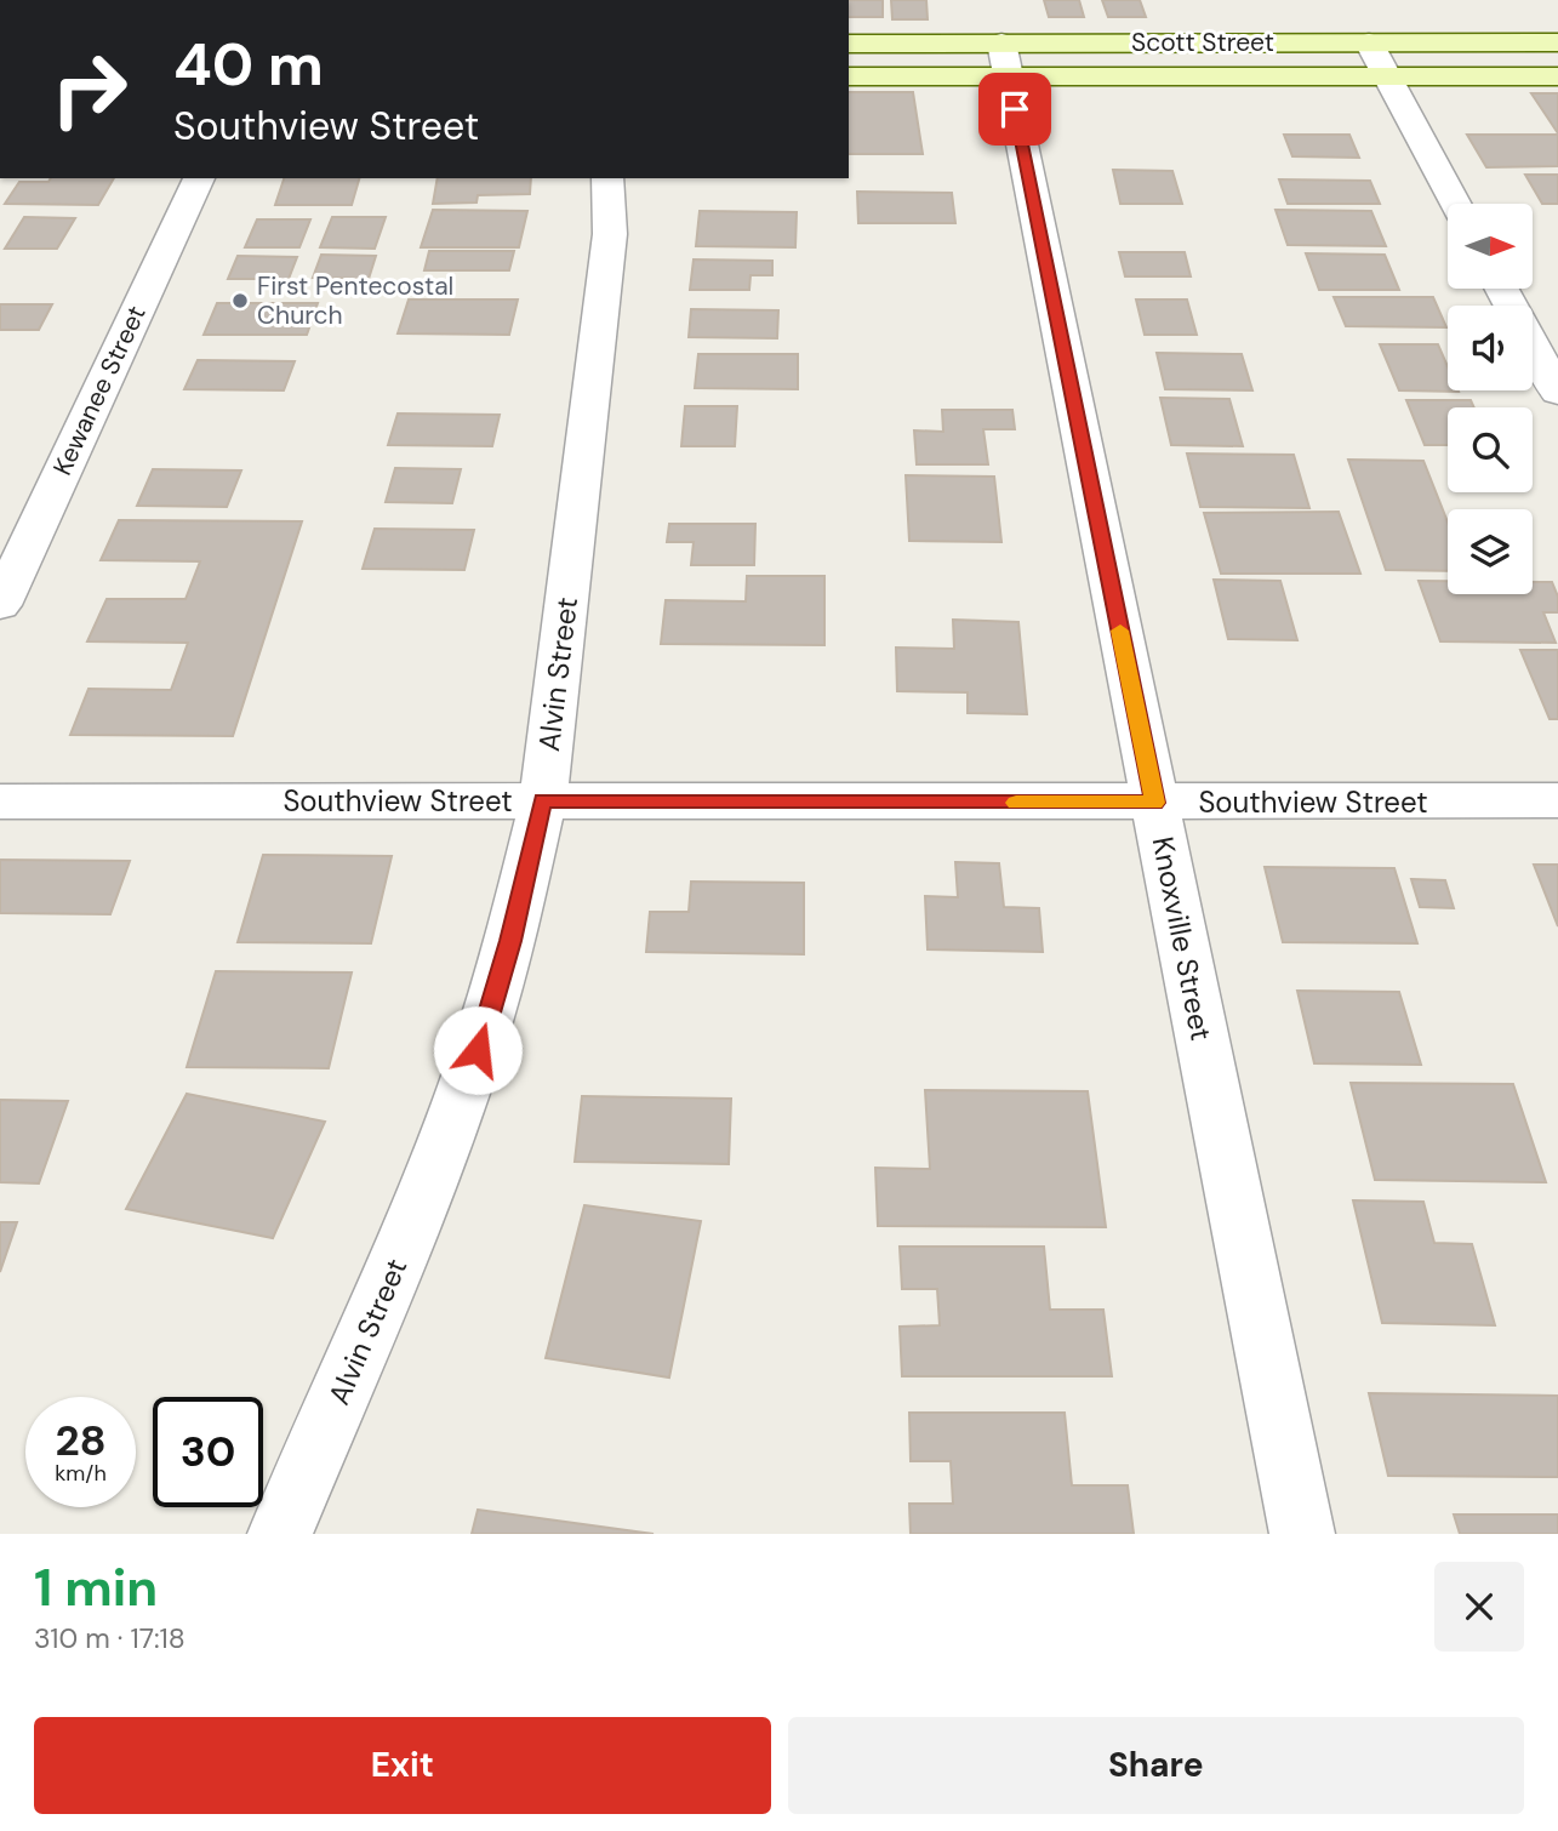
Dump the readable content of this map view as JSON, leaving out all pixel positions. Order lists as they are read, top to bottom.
{
  "streets": {
    "main road": ["Scott Street"],
    "street": [
      "Kewanee Street",
      "Alvin Street",
      "Southview Street",
      "Knoxville Street"
    ]
  },
  "crossings": [
    ["Scott Street", "Knoxville Street"],
    ["Alvin Street", "Southview Street"],
    ["Southview Street", "Knoxville Street"]
  ],
  "places": ["First Pentecostal Church"],
  "north": "right",
  "page": {
    "turn": ["40 m", "Southview Street"],
    "speed": "28 km/h",
    "limit": "30",
    "heading": ["1 min", "310 m · 17:18"],
    "buttons": ["Exit", "Share"]
  }
}
